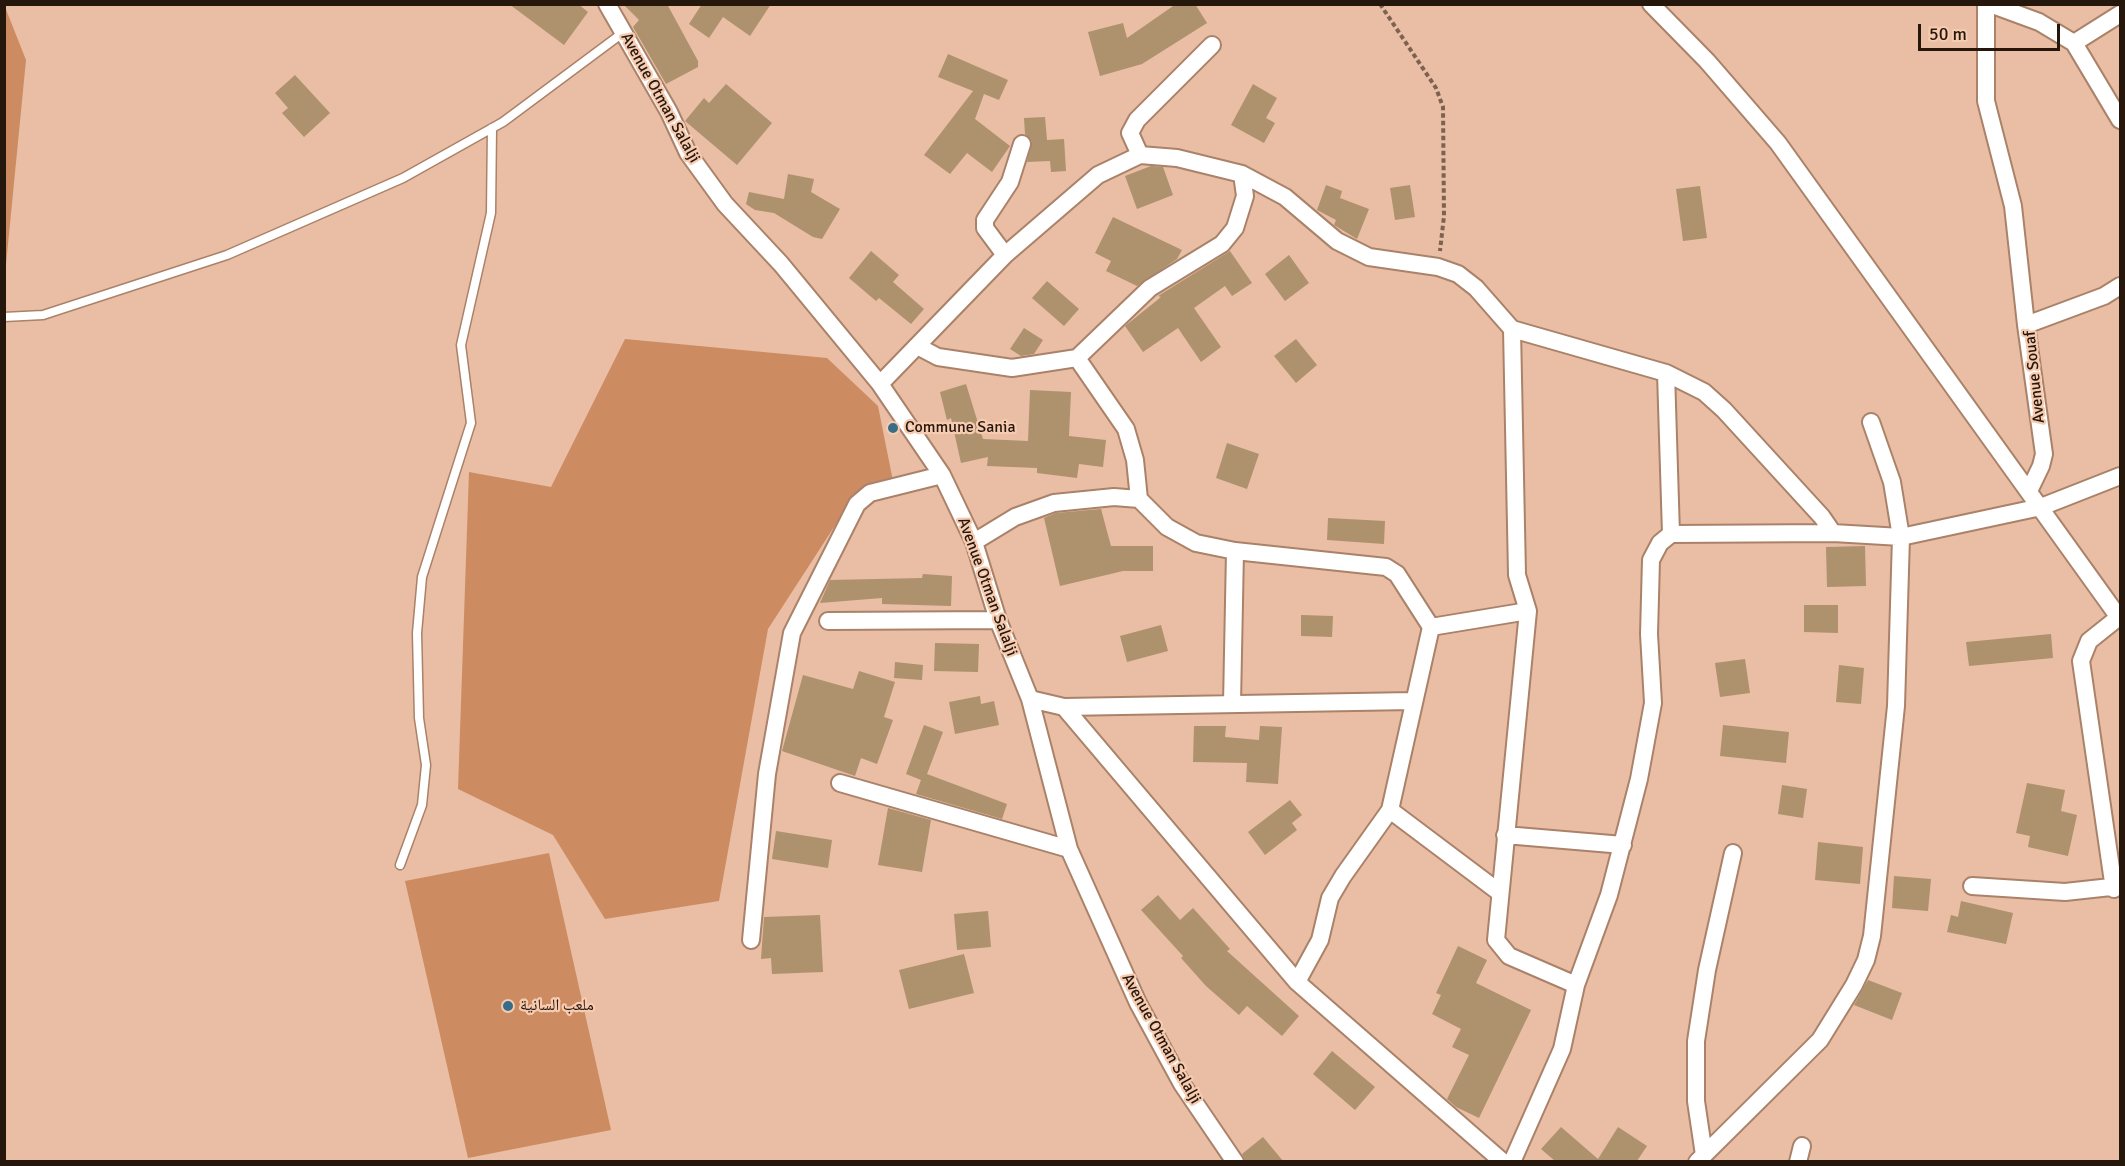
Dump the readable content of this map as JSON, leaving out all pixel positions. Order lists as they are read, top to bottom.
{
  "streets": {
    "street": ["Avenue Otman Salalji", "Avenue Souaf"]
  },
  "places": ["Commune Sania", "ملعب السانية"],
  "scale_bar": "50 m"
}
